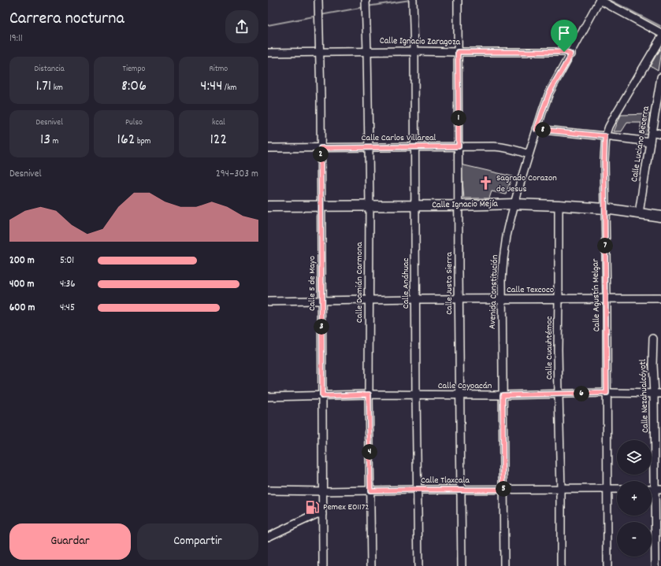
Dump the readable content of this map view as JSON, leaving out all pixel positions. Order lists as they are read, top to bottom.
{
  "streets": {
    "main road": ["Calle Ignacio Mejía"],
    "street": [
      "Calle Ignacio Zaragoza",
      "Calle Carlos Villareal",
      "Calle Luciano Becerra",
      "Calle Damián Carmona",
      "Calle 5 de Mayo",
      "Calle Anáhuac",
      "Calle Justo Sierra",
      "Calle Texcoco",
      "Avenida Constitución",
      "Calle Agustín Melgar",
      "Calle Cuauhtémoc",
      "Calle Coyoacán",
      "Calle Nezahualcóyotl",
      "Calle Tlaxcala"
    ]
  },
  "crossings": [
    ["Calle Ignacio Zaragoza", "Calle Damián Carmona"],
    ["Calle Ignacio Zaragoza", "Calle 5 de Mayo"],
    ["Calle Ignacio Zaragoza", "Calle Anáhuac"],
    ["Calle Ignacio Zaragoza", "Calle Justo Sierra"],
    ["Calle Ignacio Zaragoza", "Avenida Constitución"],
    ["Calle Carlos Villareal", "Calle Damián Carmona"],
    ["Calle Carlos Villareal", "Calle 5 de Mayo"],
    ["Calle Carlos Villareal", "Calle Anáhuac"],
    ["Calle Carlos Villareal", "Calle Justo Sierra"],
    ["Calle Carlos Villareal", "Avenida Constitución"],
    ["Calle Luciano Becerra", "Calle Ignacio Mejía"],
    ["Calle Ignacio Mejía", "Calle Damián Carmona"],
    ["Calle Ignacio Mejía", "Calle 5 de Mayo"],
    ["Calle Ignacio Mejía", "Calle Anáhuac"],
    ["Calle Ignacio Mejía", "Calle Justo Sierra"],
    ["Calle Ignacio Mejía", "Avenida Constitución"],
    ["Calle Ignacio Mejía", "Calle Agustín Melgar"],
    ["Calle Ignacio Mejía", "Calle Cuauhtémoc"],
    ["Calle Damián Carmona", "Calle Texcoco"],
    ["Calle Damián Carmona", "Calle Coyoacán"],
    ["Calle Damián Carmona", "Calle Tlaxcala"],
    ["Calle 5 de Mayo", "Calle Texcoco"],
    ["Calle 5 de Mayo", "Calle Coyoacán"],
    ["Calle 5 de Mayo", "Calle Tlaxcala"],
    ["Calle Anáhuac", "Calle Texcoco"],
    ["Calle Anáhuac", "Calle Coyoacán"],
    ["Calle Anáhuac", "Calle Tlaxcala"],
    ["Calle Justo Sierra", "Calle Texcoco"],
    ["Calle Justo Sierra", "Calle Coyoacán"],
    ["Calle Justo Sierra", "Calle Tlaxcala"],
    ["Calle Texcoco", "Avenida Constitución"],
    ["Calle Texcoco", "Calle Agustín Melgar"],
    ["Calle Texcoco", "Calle Cuauhtémoc"],
    ["Avenida Constitución", "Calle Coyoacán"],
    ["Avenida Constitución", "Calle Tlaxcala"],
    ["Calle Agustín Melgar", "Calle Coyoacán"],
    ["Calle Agustín Melgar", "Calle Tlaxcala"],
    ["Calle Cuauhtémoc", "Calle Coyoacán"],
    ["Calle Cuauhtémoc", "Calle Tlaxcala"],
    ["Calle Coyoacán", "Calle Nezahualcóyotl"]
  ],
  "places": {
    "church": ["Sagrado Corazon de Jesus"],
    "fuel station": ["Pemex E01172"]
  },
  "page": {
    "heading": ["Carrera nocturna", "19:11"],
    "stats": [
      ["Distancia", "1.71 km"],
      ["Tiempo", "8:06"],
      ["Ritmo", "4:44 /km"],
      ["Desnivel", "13 m"],
      ["Pulso", "162 bpm"],
      ["kcal", "122"]
    ],
    "pins": [
      "1",
      "8",
      "2",
      "7",
      "3",
      "6",
      "4",
      "5"
    ],
    "chart": ["Desnivel", "294–303 m"],
    "list": [
      {
        "name": "200 m",
        "note": "5:01"
      },
      {
        "name": "400 m",
        "note": "4:36"
      },
      {
        "name": "600 m",
        "note": "4:45"
      }
    ],
    "map_buttons": ["+", "−"],
    "buttons": ["Guardar", "Compartir"]
  }
}
